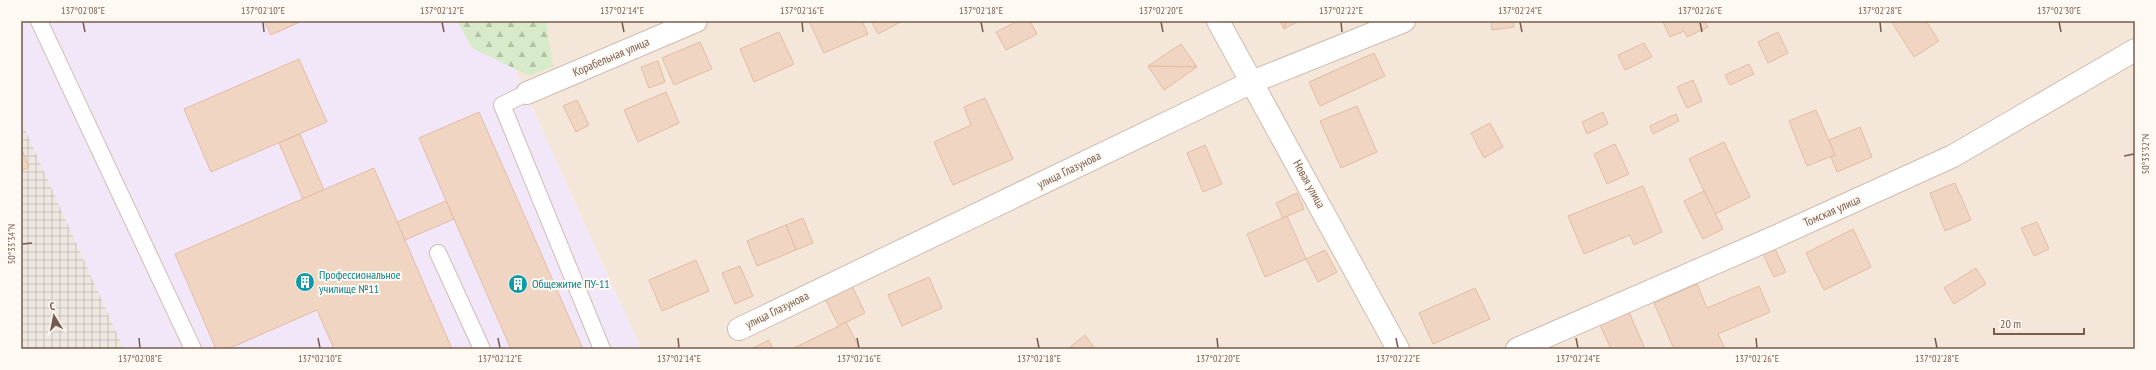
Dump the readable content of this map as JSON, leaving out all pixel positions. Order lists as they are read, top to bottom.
{
  "streets": {
    "street": [
      "Корабельная улица",
      "улица Глазунова",
      "Новая улица",
      "Томская улица"
    ]
  },
  "crossings": [
    ["улица Глазунова", "Новая улица"]
  ],
  "places": {
    "building": ["Профессиональное училище №11", "Общежитие ПУ-11"]
  },
  "scale_bar": "20 m",
  "north": "top",
  "coordinates": [
    "137°02'08\"E",
    "137°02'10\"E",
    "137°02'12\"E",
    "137°02'14\"E",
    "137°02'16\"E",
    "137°02'18\"E",
    "137°02'20\"E",
    "137°02'22\"E",
    "137°02'24\"E",
    "137°02'26\"E",
    "137°02'28\"E",
    "137°02'30\"E",
    "50°33'32\"N",
    "50°33'34\"N"
  ]
}
